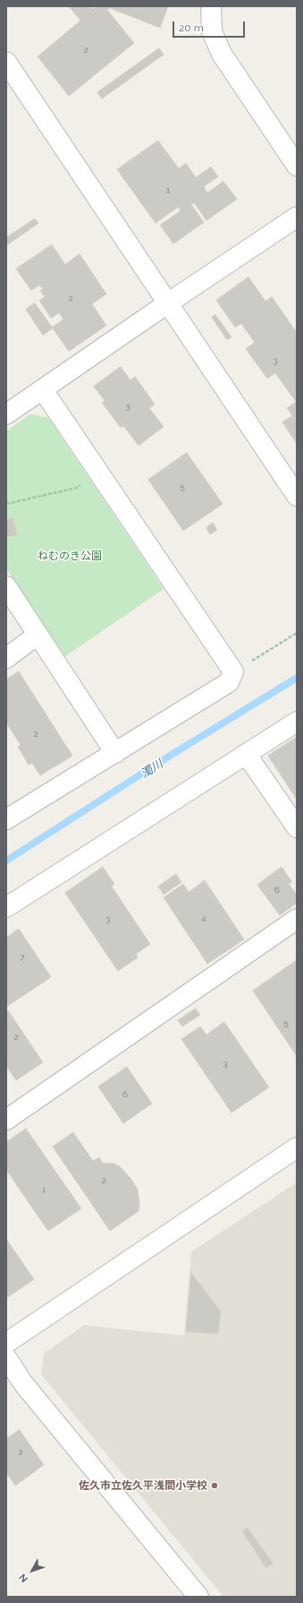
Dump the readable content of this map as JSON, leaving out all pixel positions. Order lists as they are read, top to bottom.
{
  "water": ["濁川"],
  "parks": ["ねむのき公園"],
  "places": ["佐久市立佐久平浅間小学校"],
  "house_numbers": [
    "2",
    "1",
    "2",
    "3",
    "3",
    "5",
    "2",
    "6",
    "4",
    "3",
    "7",
    "5",
    "2",
    "3",
    "6",
    "2",
    "1",
    "2"
  ],
  "scale_bar": "20 m",
  "north": "bottom left"
}
